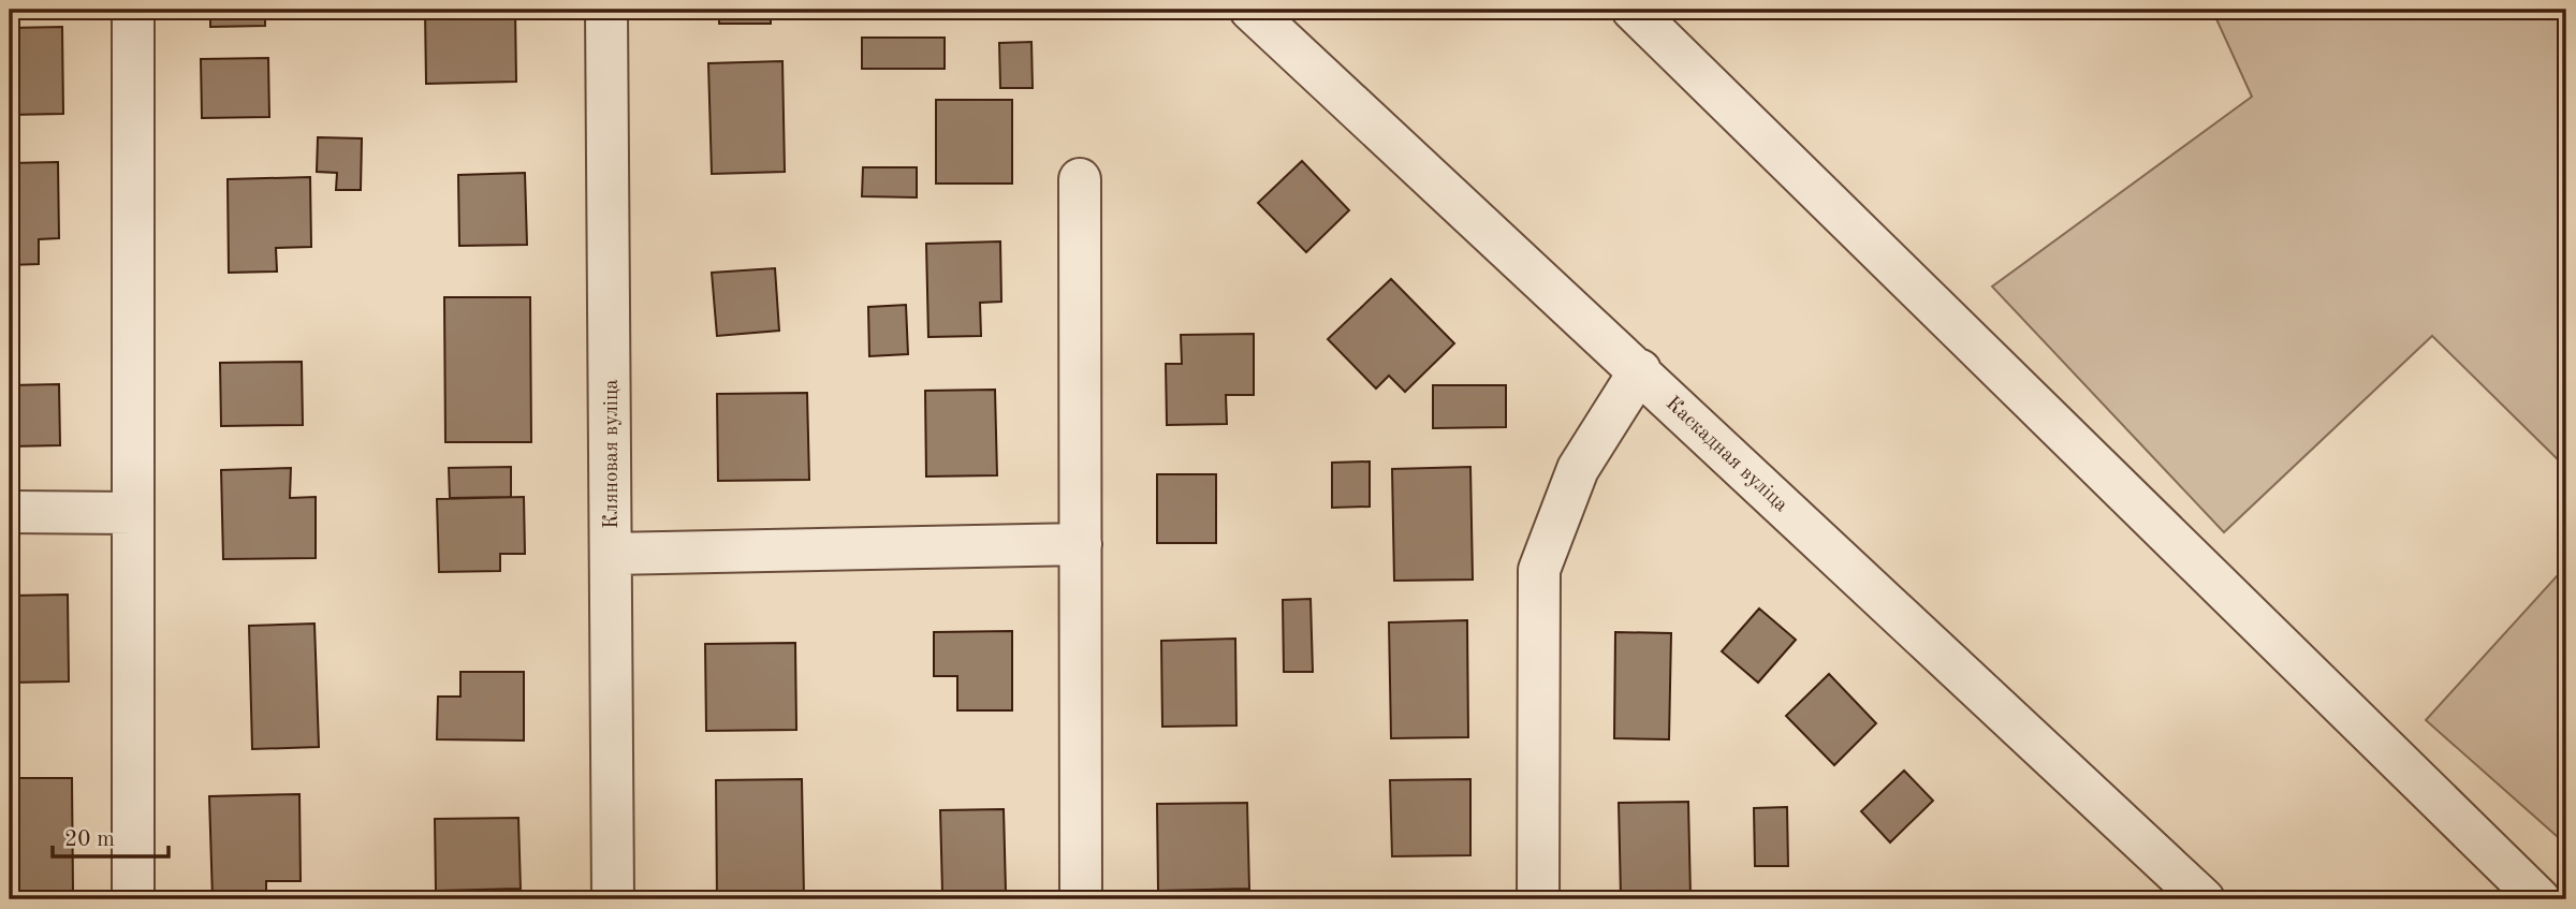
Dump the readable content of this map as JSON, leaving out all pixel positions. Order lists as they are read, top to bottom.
{
  "streets": {
    "street": ["Каскадная вуліца", "Кляновая вуліца"]
  },
  "scale_bar": "20 m"
}
